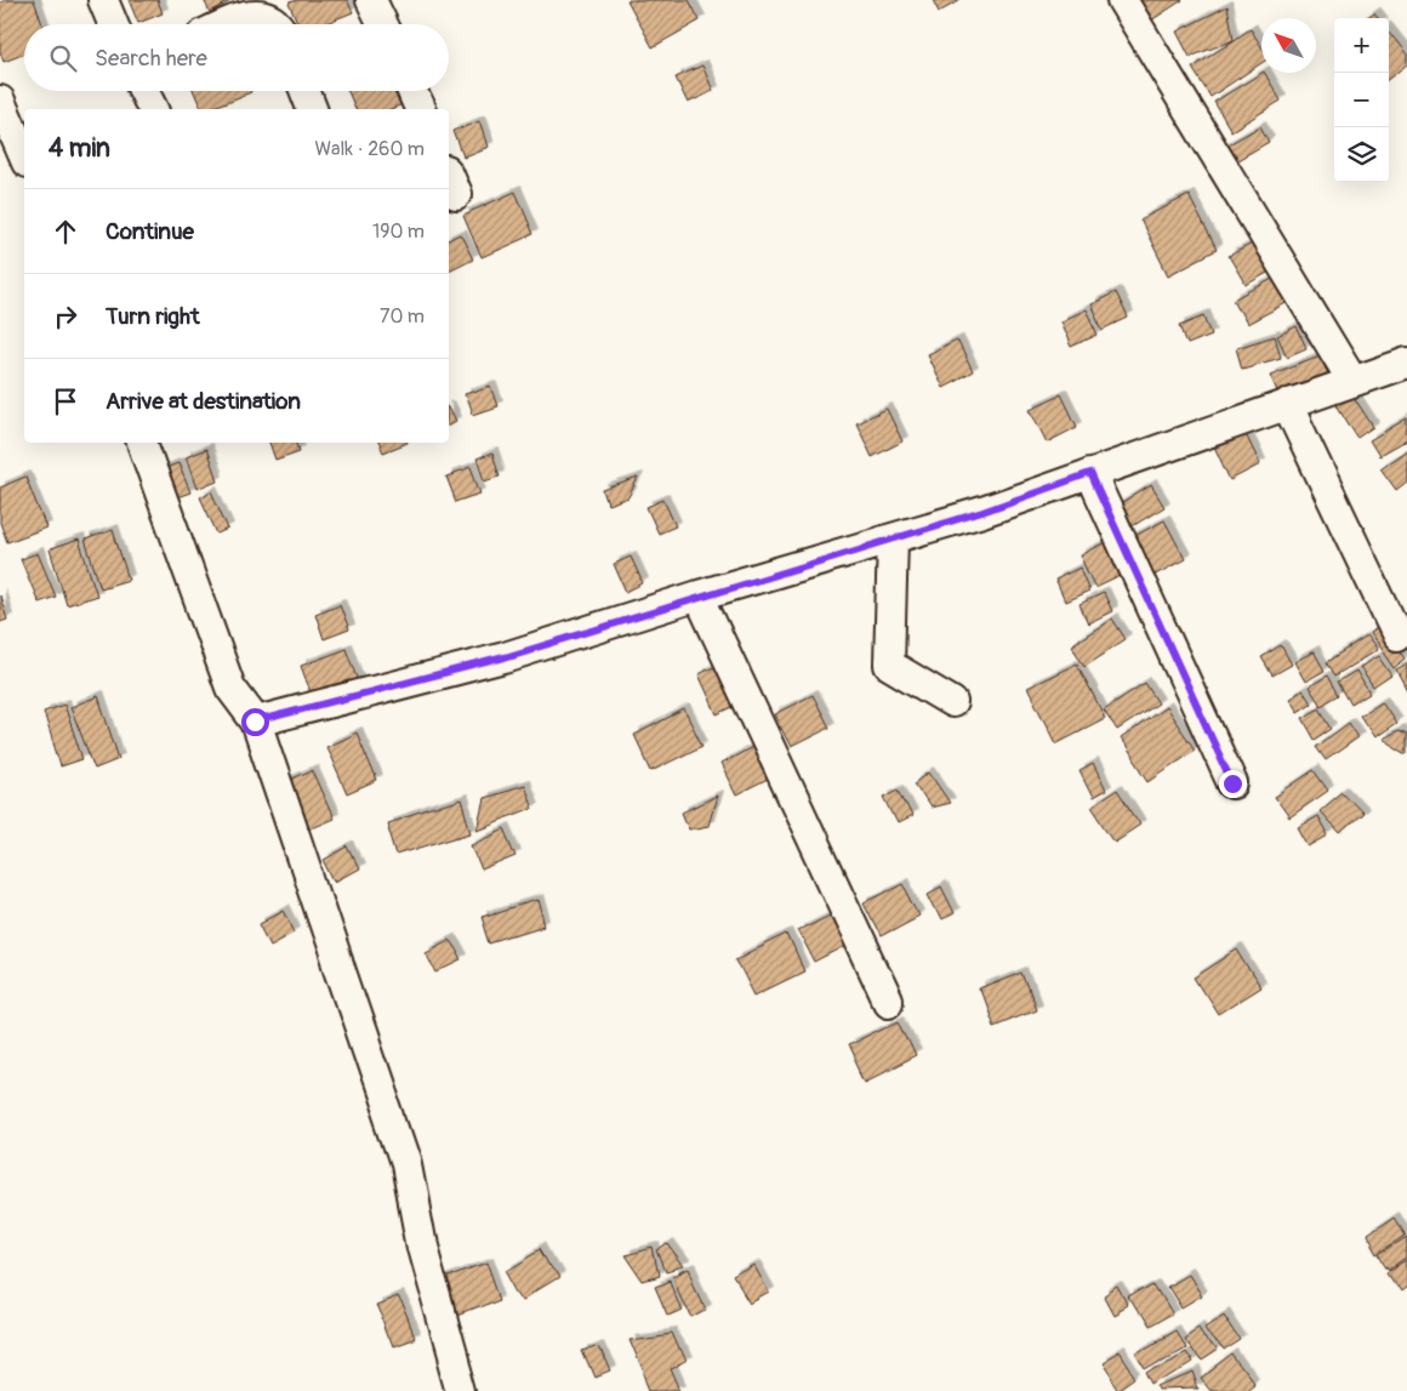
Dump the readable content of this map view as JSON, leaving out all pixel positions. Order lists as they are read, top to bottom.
{
  "north": "top left",
  "page": {
    "map_buttons": ["+", "−"],
    "search": "Search here",
    "heading": ["4 min", "Walk · 260 m"],
    "list": [
      ["Continue", "190 m"],
      ["Turn right", "70 m"],
      "Arrive at destination"
    ]
  }
}
